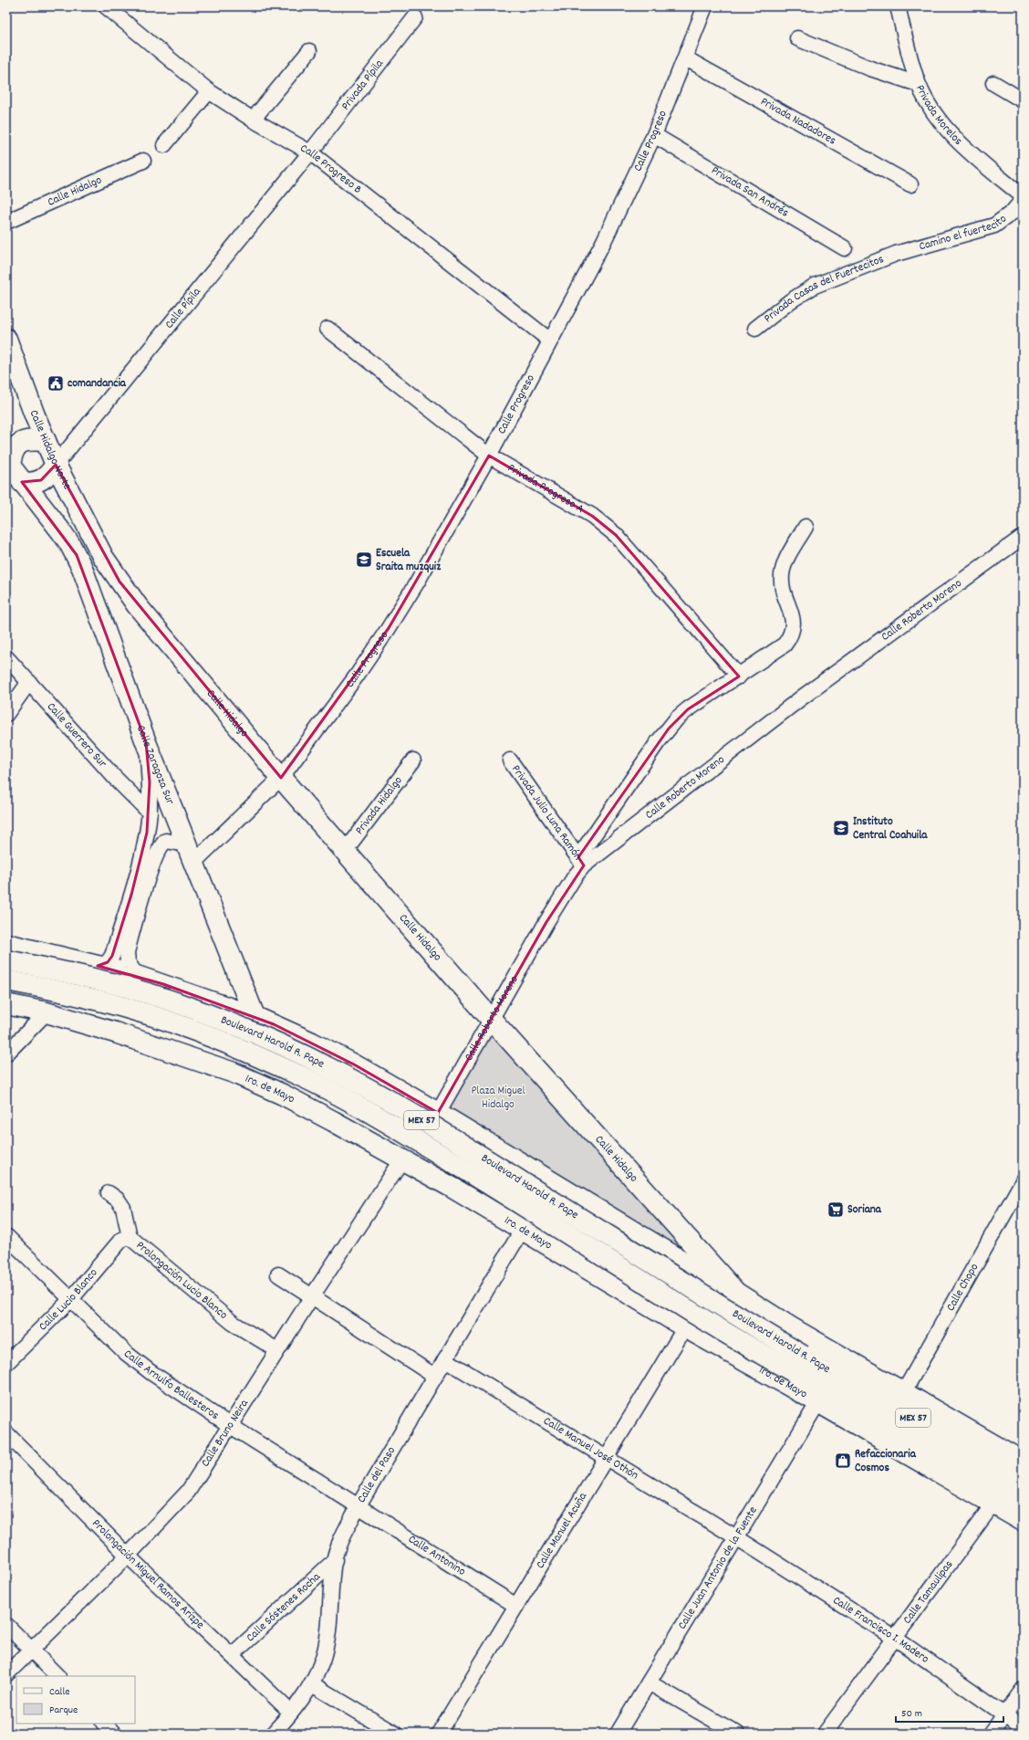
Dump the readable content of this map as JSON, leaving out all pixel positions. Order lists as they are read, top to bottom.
{
  "streets": {
    "main road": [
      "Calle Hidalgo",
      "Calle Hidalgo Norte",
      "Calle Zaragoza Sur",
      "Boulevard Harold R. Pape",
      "1ro. de Mayo",
      "MEX 57"
    ],
    "street": [
      "Privada Pípila",
      "Privada Morelos",
      "Privada Nadadores",
      "Calle Progreso",
      "Calle Progreso B",
      "Privada San Andrés",
      "Camino el fuertecito",
      "Privada Casas del Fuertecitos",
      "Calle Pípila",
      "Privada Progreso A",
      "Calle Roberto Moreno",
      "Calle Guerrero Sur",
      "Privada Hidalgo",
      "Privada Julio Luna Ramón",
      "Prolongación Lucio Blanco",
      "Calle Chopo",
      "Calle Lucio Blanco",
      "Calle Arnulfo Ballesteros",
      "Calle Bruno Neira",
      "Calle Manuel José Othón",
      "Calle del Paso",
      "Calle Manuel Acuña",
      "Calle Antonino",
      "Calle Juan Antonio de la Fuente",
      "Prolongación Miguel Ramos Arizpe",
      "Calle Tamaulipas",
      "Calle Sóstenes Rocha",
      "Calle Francisco I. Madero"
    ]
  },
  "crossings": [
    ["Privada Pípila", "Calle Progreso B"],
    ["Privada Pípila", "Calle Pípila"],
    ["Privada Nadadores", "Calle Progreso"],
    ["Calle Progreso", "Calle Progreso B"],
    ["Calle Progreso", "Calle Hidalgo"],
    ["Calle Progreso", "Privada San Andrés"],
    ["Calle Progreso", "Privada Progreso A"],
    ["Calle Progreso", "Calle Zaragoza Sur"],
    ["Calle Progreso B", "Calle Pípila"],
    ["Calle Hidalgo", "Calle Hidalgo Norte"],
    ["Calle Hidalgo", "Calle Roberto Moreno"],
    ["Calle Hidalgo", "Privada Hidalgo"],
    ["Calle Hidalgo", "Calle Chopo"],
    ["Camino el fuertecito", "Privada Casas del Fuertecitos"],
    ["Calle Pípila", "Calle Hidalgo Norte"],
    ["Calle Pípila", "Calle Zaragoza Sur"],
    ["Calle Hidalgo Norte", "Calle Zaragoza Sur"],
    ["Calle Roberto Moreno", "Privada Julio Luna Ramón"],
    ["Calle Zaragoza Sur", "1ro. de Mayo"],
    ["1ro. de Mayo", "Calle Bruno Neira"],
    ["1ro. de Mayo", "Calle del Paso"],
    ["1ro. de Mayo", "Calle Manuel Acuña"],
    ["1ro. de Mayo", "Calle Juan Antonio de la Fuente"],
    ["1ro. de Mayo", "Calle Tamaulipas"],
    ["Prolongación Lucio Blanco", "Calle Lucio Blanco"],
    ["Prolongación Lucio Blanco", "Calle Bruno Neira"],
    ["Calle Lucio Blanco", "Calle Arnulfo Ballesteros"],
    ["Calle Arnulfo Ballesteros", "Calle Bruno Neira"],
    ["Calle Arnulfo Ballesteros", "Calle del Paso"],
    ["Calle Arnulfo Ballesteros", "Calle Antonino"],
    ["Calle Bruno Neira", "Prolongación Miguel Ramos Arizpe"],
    ["Calle Manuel José Othón", "Calle del Paso"],
    ["Calle Manuel José Othón", "Calle Manuel Acuña"],
    ["Calle Manuel José Othón", "Calle Juan Antonio de la Fuente"],
    ["Calle Manuel José Othón", "Calle Francisco I. Madero"],
    ["Calle del Paso", "Calle Antonino"],
    ["Calle del Paso", "Prolongación Miguel Ramos Arizpe"],
    ["Calle del Paso", "Calle Sóstenes Rocha"],
    ["Calle Manuel Acuña", "Calle Antonino"],
    ["Calle Juan Antonio de la Fuente", "Calle Francisco I. Madero"],
    ["Prolongación Miguel Ramos Arizpe", "Calle Sóstenes Rocha"],
    ["Calle Tamaulipas", "Calle Francisco I. Madero"]
  ],
  "parks": ["Plaza Miguel Hidalgo"],
  "places": {
    "public building": ["comandancia"],
    "school or university": ["Escuela Sraita muzquiz", "Instituto Central Coahuila"],
    "supermarket": ["Soriana"],
    "shop": ["Refaccionaria Cosmos"]
  },
  "legend": ["Calle", "Parque"],
  "scale_bar": "50 m"
}
